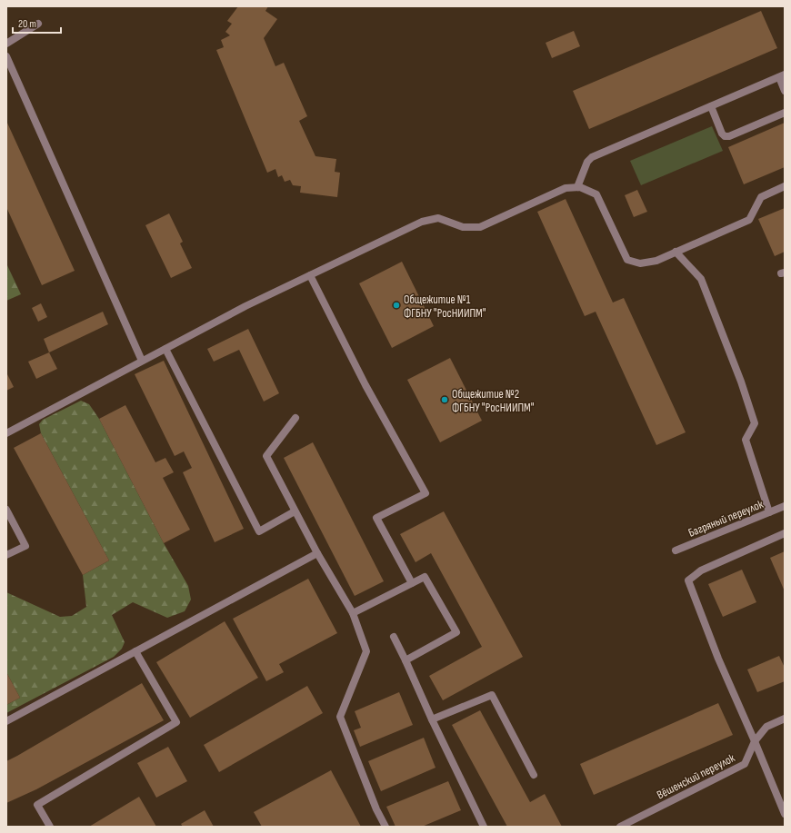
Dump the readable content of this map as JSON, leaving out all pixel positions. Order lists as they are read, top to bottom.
{
  "streets": {
    "street": ["Багряный переулок", "Вёшенский переулок"]
  },
  "places": ["Общежитие №1 ФГБНУ \"РосНИИПМ\"", "Общежитие №2 ФГБНУ \"РосНИИПМ\""],
  "scale_bar": "20 m"
}
